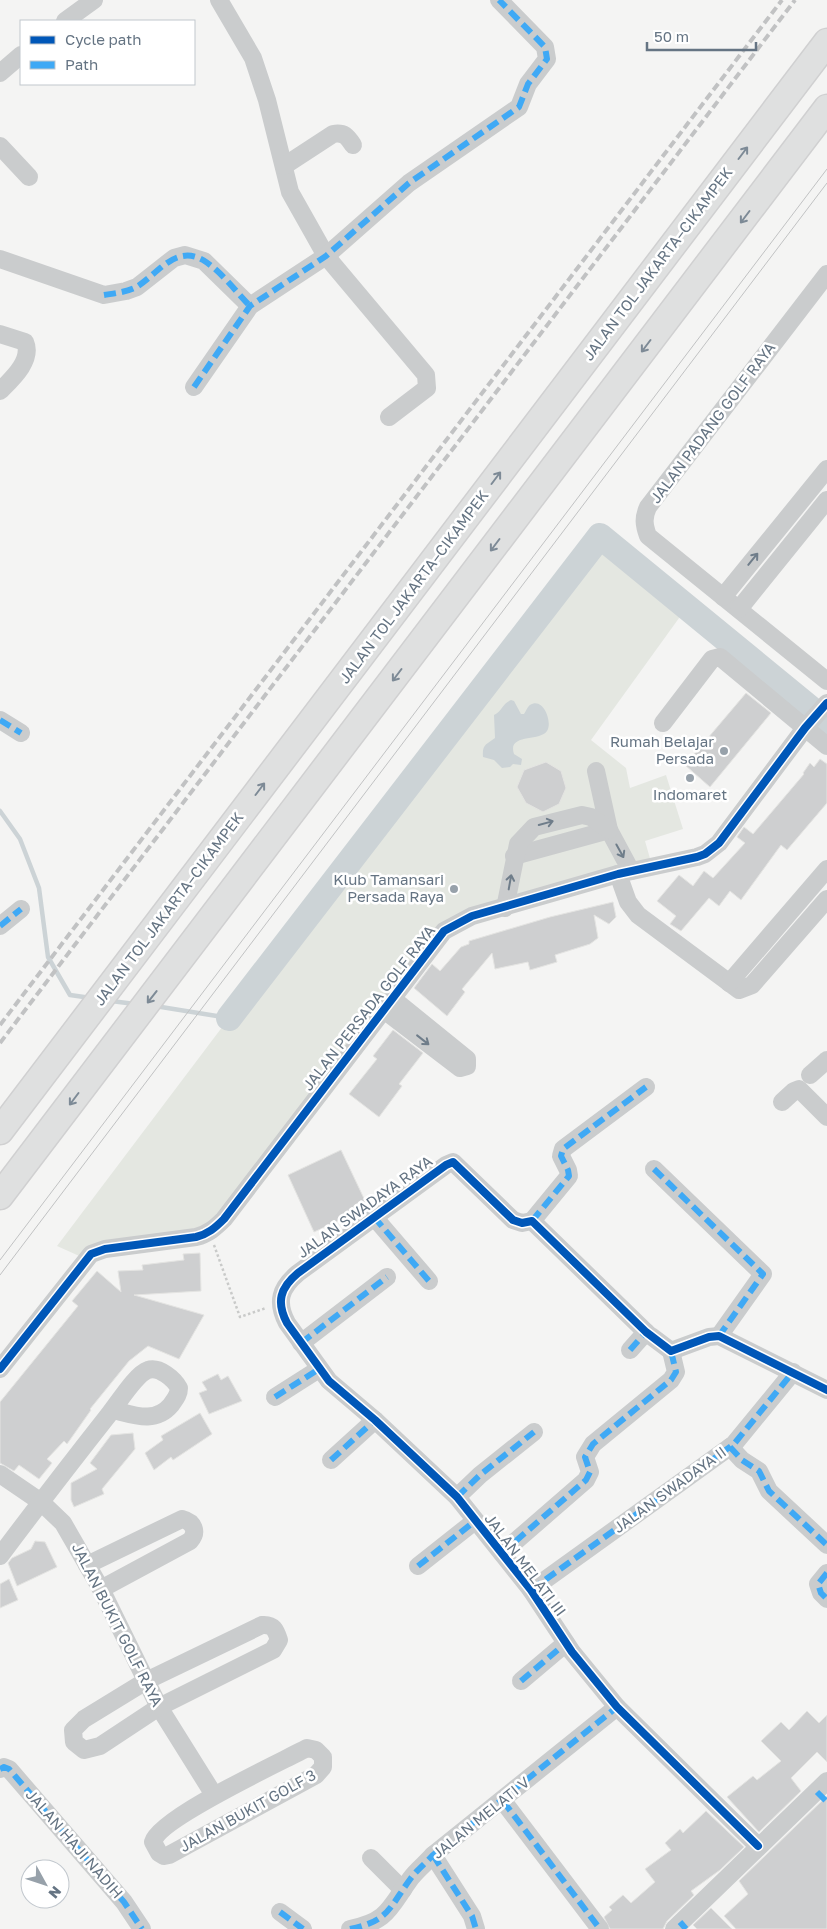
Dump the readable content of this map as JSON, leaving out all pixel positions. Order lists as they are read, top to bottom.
{
  "streets": {
    "highway": ["JALAN TOL JAKARTA–CIKAMPEK"],
    "street": [
      "JALAN PADANG GOLF RAYA",
      "JALAN PERSADA GOLF RAYA",
      "JALAN SWADAYA RAYA",
      "JALAN SWADAYA II",
      "JALAN MELATI III",
      "JALAN BUKIT GOLF RAYA",
      "JALAN BUKIT GOLF 3",
      "JALAN MELATI V",
      "JALAN HAJI NADIH"
    ]
  },
  "crossings": [
    ["JALAN SWADAYA RAYA", "JALAN MELATI III"],
    ["JALAN SWADAYA II", "JALAN MELATI III"],
    ["JALAN MELATI III", "JALAN MELATI V"],
    ["JALAN BUKIT GOLF RAYA", "JALAN BUKIT GOLF 3"]
  ],
  "places": ["Rumah Belajar Persada", "Indomaret", "Klub Tamansari Persada Raya"],
  "legend": ["Cycle path", "Path"],
  "scale_bar": "50 m",
  "north": "bottom right"
}
